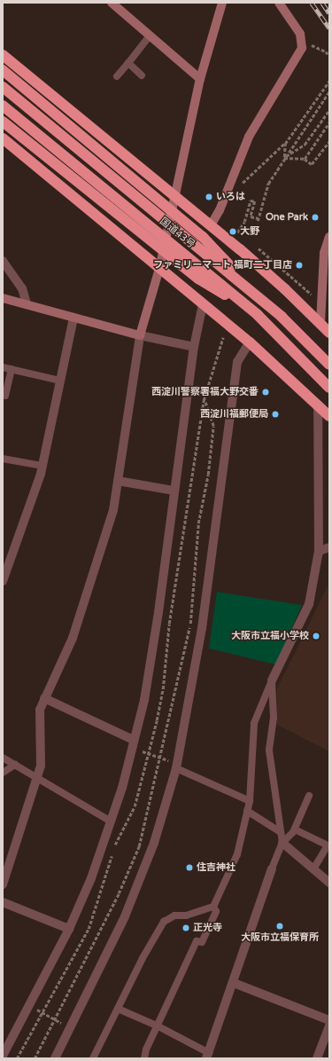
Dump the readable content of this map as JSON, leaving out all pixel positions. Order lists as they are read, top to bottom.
{
  "streets": {
    "highway": ["国道43号"]
  },
  "places": [
    "いろは",
    "One Park",
    "大野",
    "ファミリーマート 福町二丁目店",
    "西淀川警察署福大野交番",
    "西淀川福郵便局",
    "大阪市立福小学校",
    "住吉神社",
    "大阪市立福保育所",
    "正光寺"
  ]
}
